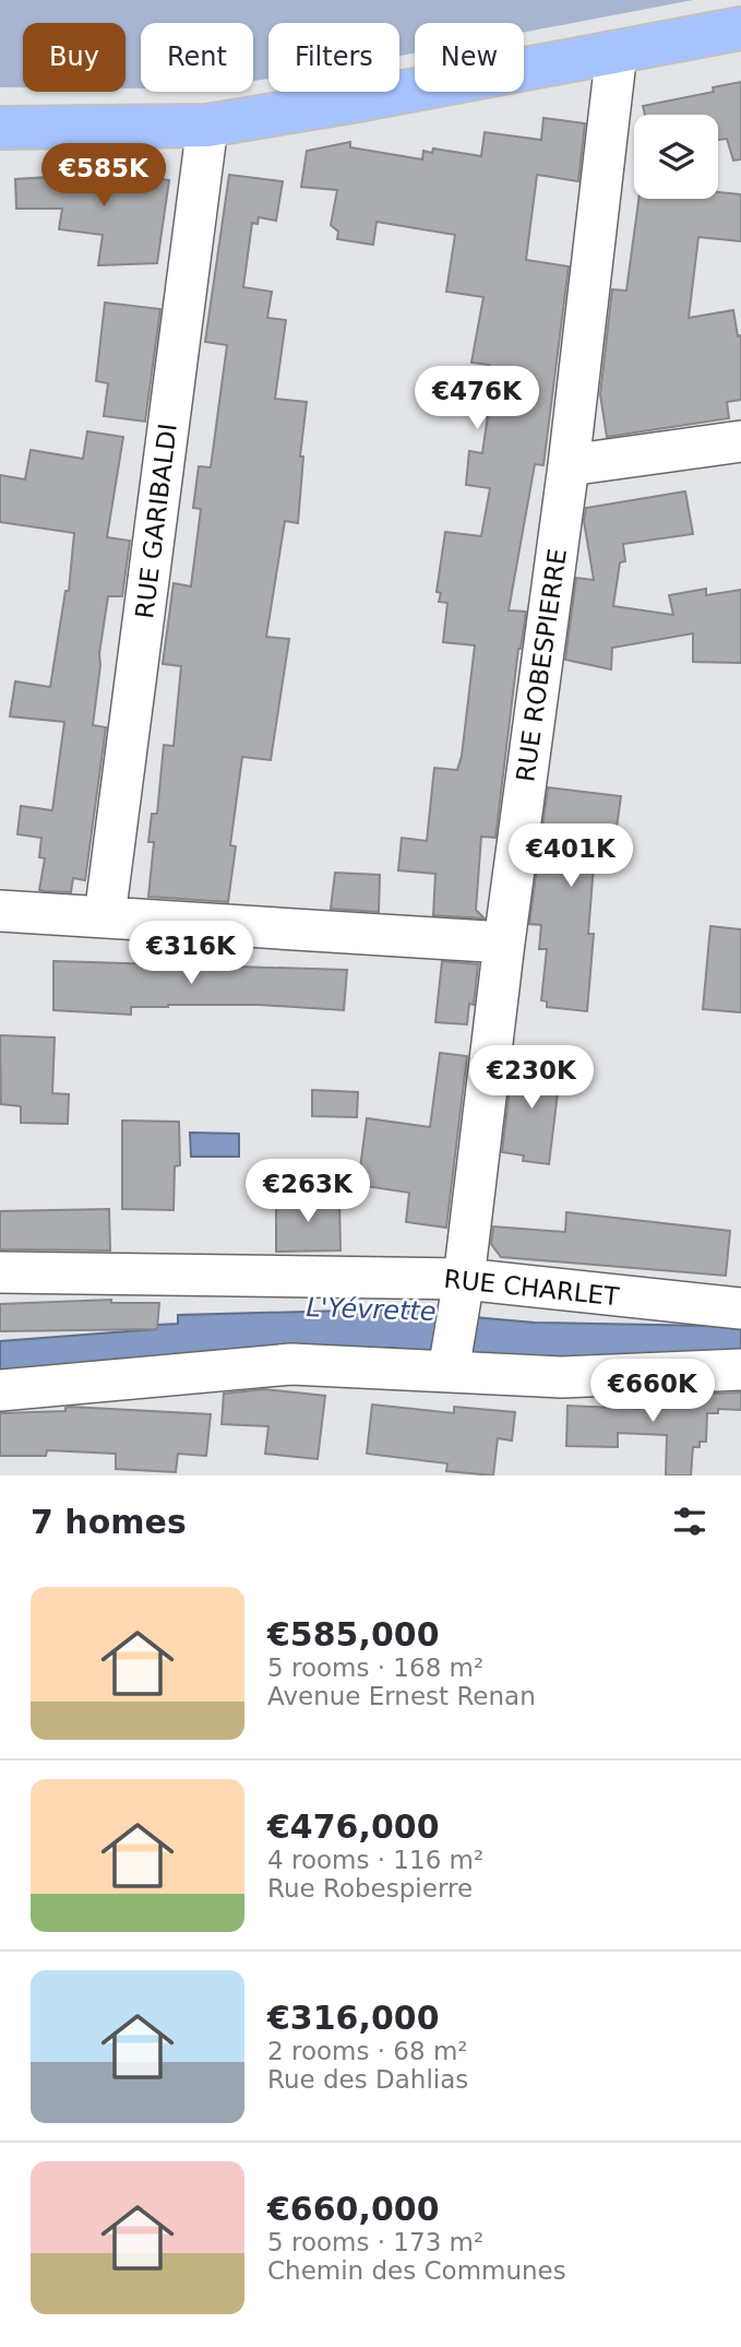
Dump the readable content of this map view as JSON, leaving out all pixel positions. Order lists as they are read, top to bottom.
{
  "streets": {
    "street": ["RUE GARIBALDI", "RUE ROBESPIERRE", "RUE CHARLET"]
  },
  "crossings": [
    ["RUE ROBESPIERRE", "RUE CHARLET"]
  ],
  "water": ["L'Yévrette"],
  "page": {
    "chip": [
      "Buy",
      "Rent",
      "Filters",
      "New"
    ],
    "price": [
      "€585K",
      "€476K",
      "€401K",
      "€316K",
      "€230K",
      "€263K",
      "€660K"
    ],
    "heading": "7 homes",
    "list": [
      {
        "name": "€585,000",
        "note": "5 rooms · 168 m² · Avenue Ernest Renan"
      },
      {
        "name": "€476,000",
        "note": "4 rooms · 116 m² · Rue Robespierre"
      },
      {
        "name": "€316,000",
        "note": "2 rooms · 68 m² · Rue des Dahlias"
      },
      {
        "name": "€660,000",
        "note": "5 rooms · 173 m² · Chemin des Communes"
      }
    ]
  }
}
